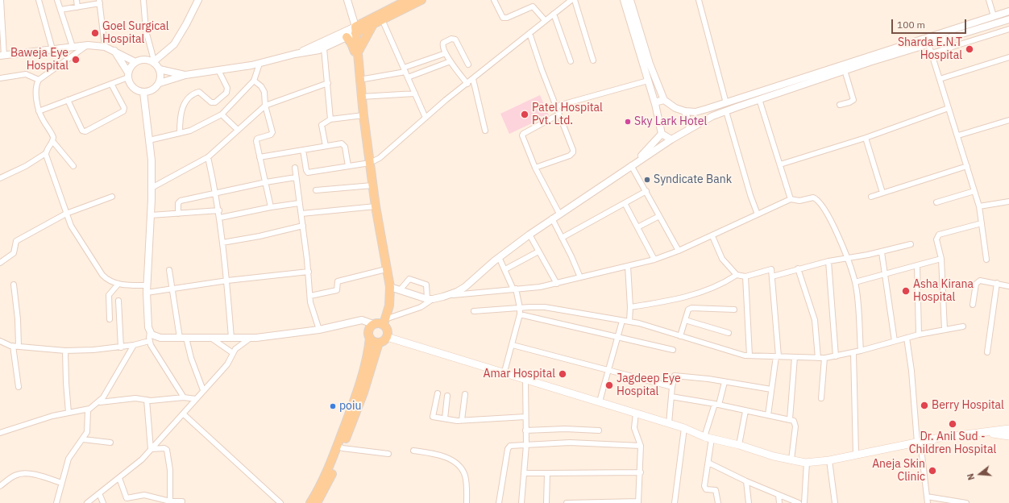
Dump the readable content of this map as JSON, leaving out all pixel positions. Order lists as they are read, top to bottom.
{
  "places": [
    "Goel Surgical Hospital",
    "Sharda E.N.T Hospital",
    "Baweja Eye Hospital",
    "Patel Hospital Pvt. Ltd.",
    "Sky Lark Hotel",
    "Syndicate Bank",
    "Asha Kirana Hospital",
    "Amar Hospital",
    "Jagdeep Eye Hospital",
    "Berry Hospital",
    "poiu",
    "Dr. Anil Sud - Children Hospital",
    "Aneja Skin Clinic"
  ],
  "scale_bar": "100 m",
  "north": "left"
}
